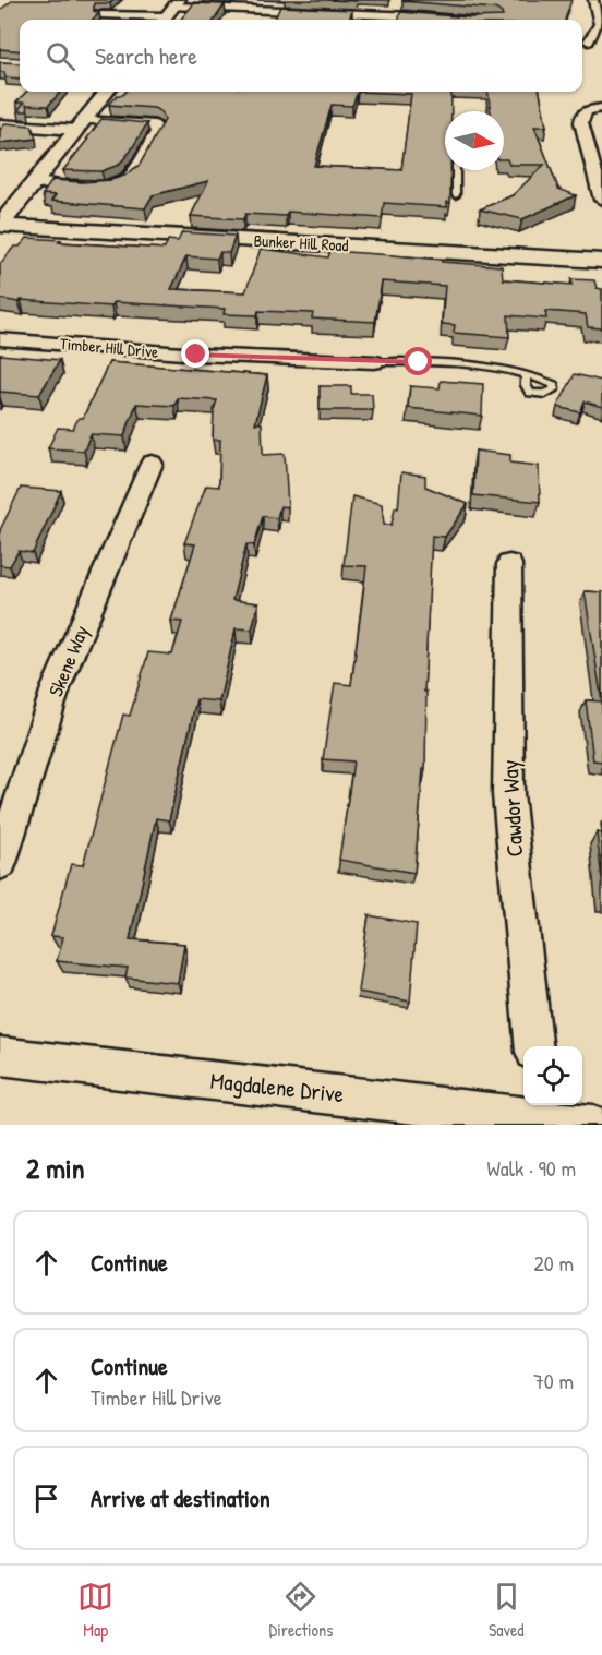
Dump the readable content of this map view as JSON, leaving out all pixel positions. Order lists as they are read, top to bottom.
{
  "streets": {
    "street": [
      "Bunker Hill Road",
      "Timber Hill Drive",
      "Skene Way",
      "Cawdor Way",
      "Magdalene Drive"
    ]
  },
  "north": "right",
  "page": {
    "search": "Search here",
    "heading": ["2 min", "Walk · 90 m"],
    "list": [
      ["Continue", "20 m"],
      ["Continue", "Timber Hill Drive", "70 m"],
      "Arrive at destination"
    ],
    "nav": ["Map", "Directions", "Saved"]
  }
}
